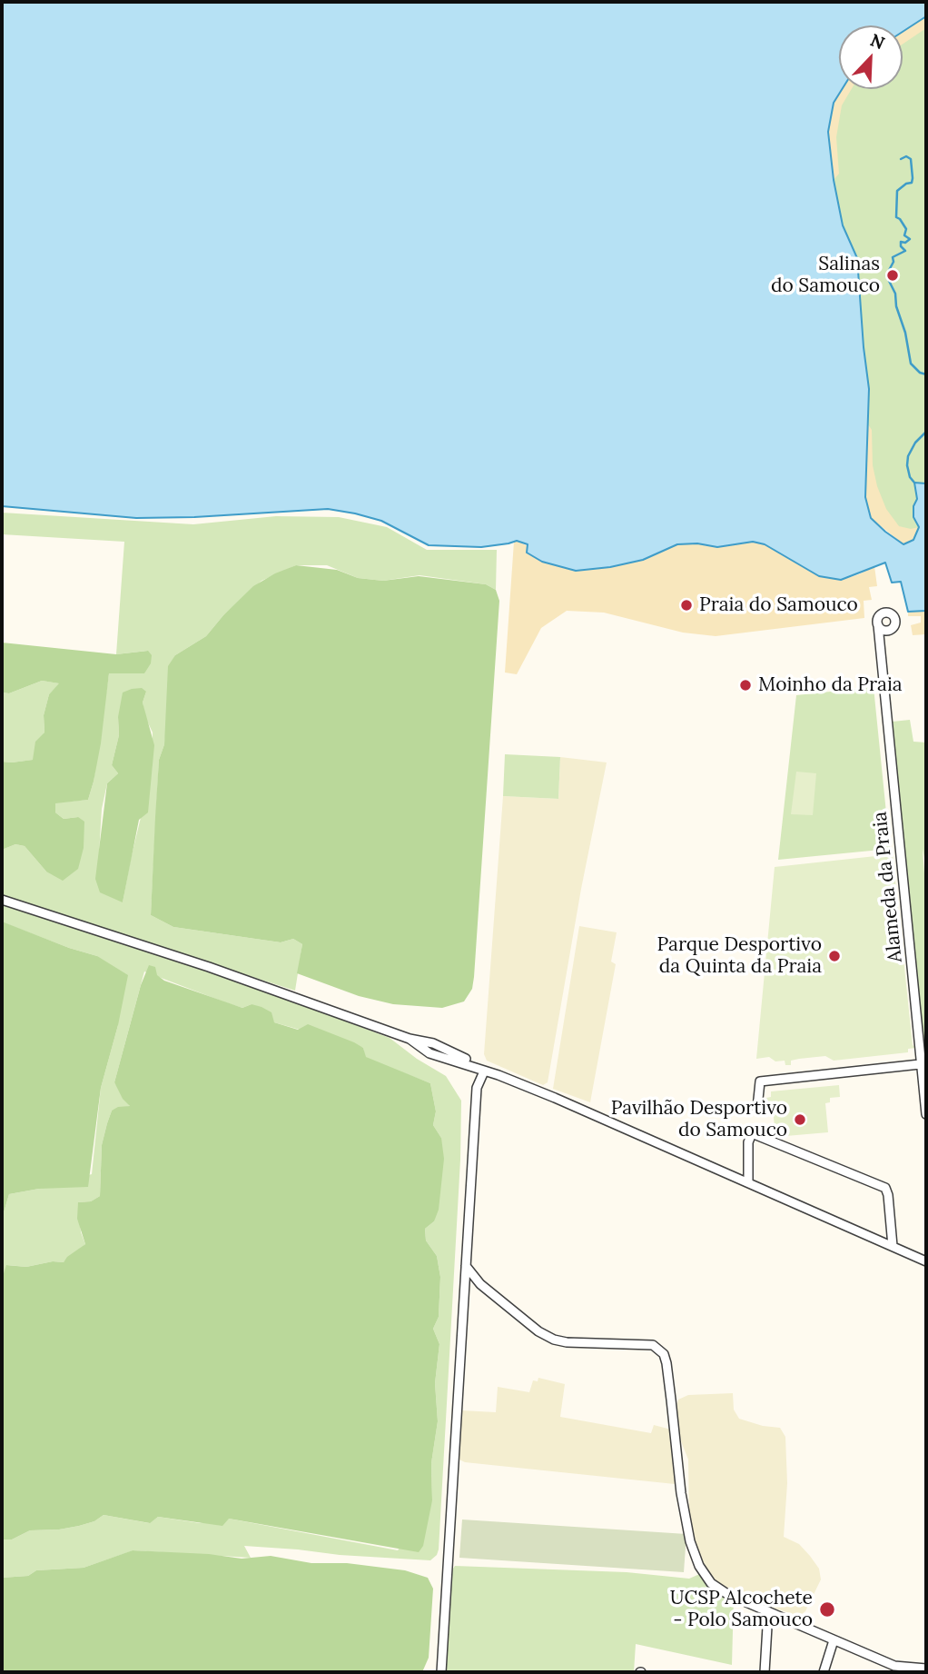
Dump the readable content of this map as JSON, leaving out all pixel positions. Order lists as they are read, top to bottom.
{
  "streets": {
    "street": ["Alameda da Praia"]
  },
  "places": [
    "Salinas do Samouco",
    "Praia do Samouco",
    "Moinho da Praia",
    "Parque Desportivo da Quinta da Praia",
    "Pavilhão Desportivo do Samouco",
    "UCSP Alcochete - Polo Samouco"
  ],
  "north": "top right"
}
